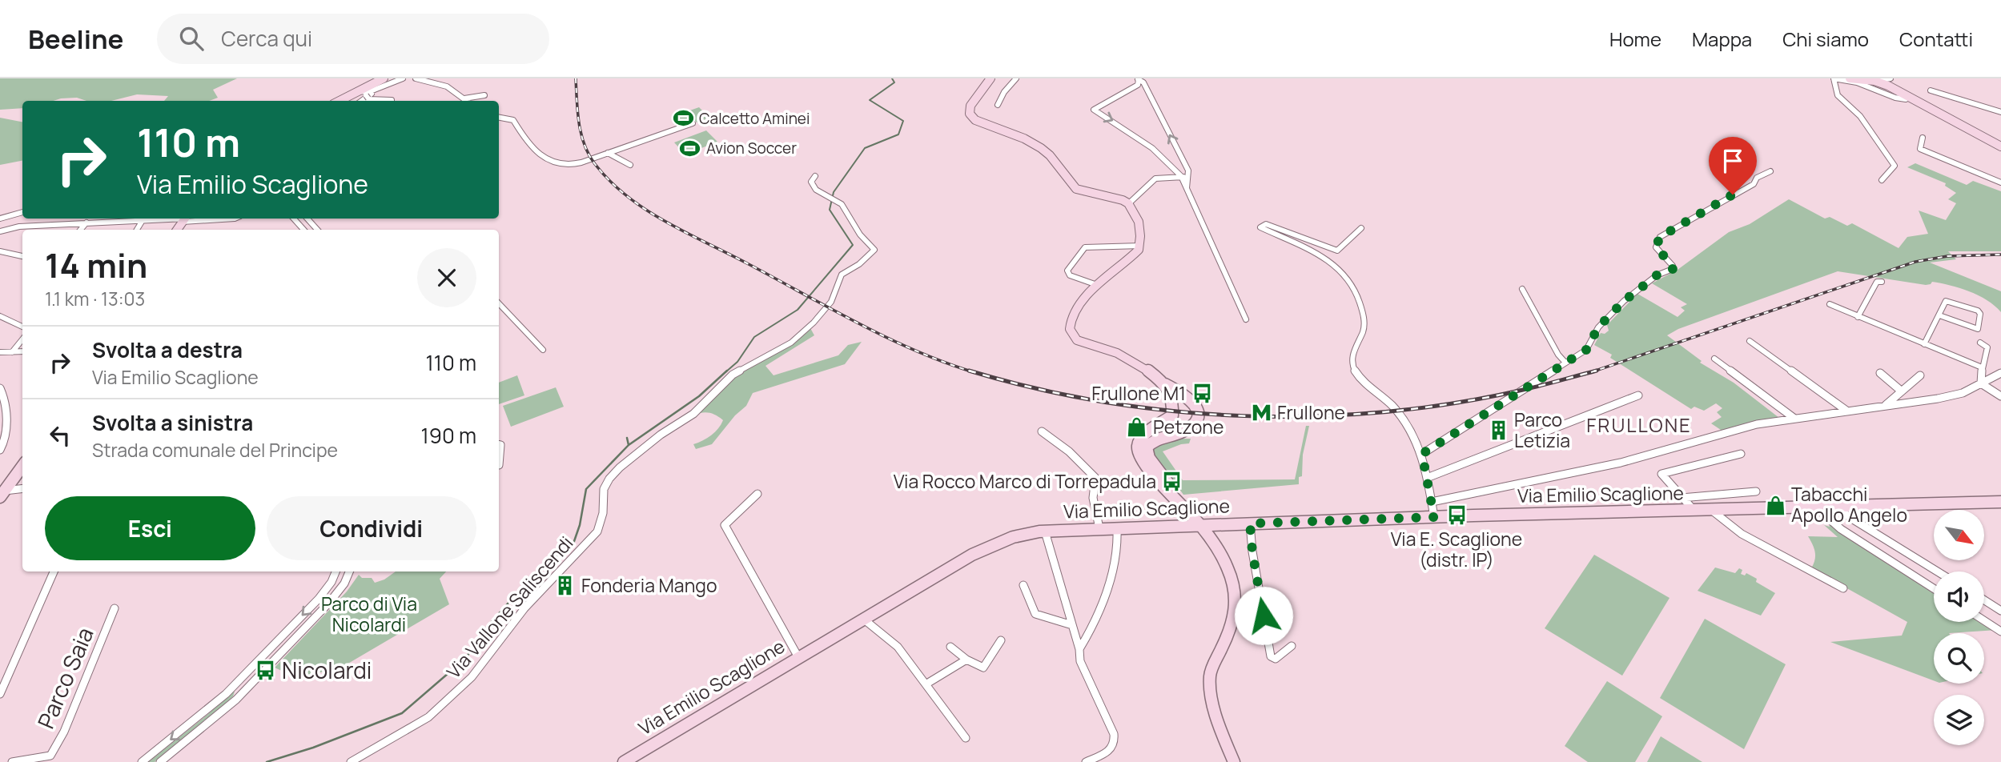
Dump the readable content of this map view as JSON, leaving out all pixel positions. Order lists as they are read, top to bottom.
{
  "streets": {
    "main road": ["Via Emilio Scaglione"],
    "street": ["Via Vallone Saliscendi", "Parco Saia"]
  },
  "districts": ["FRULLONE"],
  "parks": ["Parco di Via Nicolardi"],
  "places": {
    "sports": ["Calcetto Aminei", "Avion Soccer"],
    "bus stop": [
      "Frullone M1",
      "Via Rocco Marco di Torrepadula",
      "Via E. Scaglione (distr. IP)",
      "Nicolardi"
    ],
    "metro station": ["Frullone"],
    "shop": ["Petzone", "Tabacchi Apollo Angelo"],
    "building": ["Parco Letizia", "Fonderia Mango"]
  },
  "north": "bottom right",
  "page": {
    "header": "Beeline",
    "search": "Cerca qui",
    "nav": [
      "Home",
      "Mappa",
      "Chi siamo",
      "Contatti"
    ],
    "turn": ["110 m", "Via Emilio Scaglione"],
    "heading": ["14 min", "1.1 km · 13:03"],
    "list": [
      {
        "name": "Svolta a destra",
        "note": "Via Emilio Scaglione",
        "value": "110 m"
      },
      {
        "name": "Svolta a sinistra",
        "note": "Strada comunale del Principe",
        "value": "190 m"
      }
    ],
    "buttons": ["Esci", "Condividi"]
  }
}
